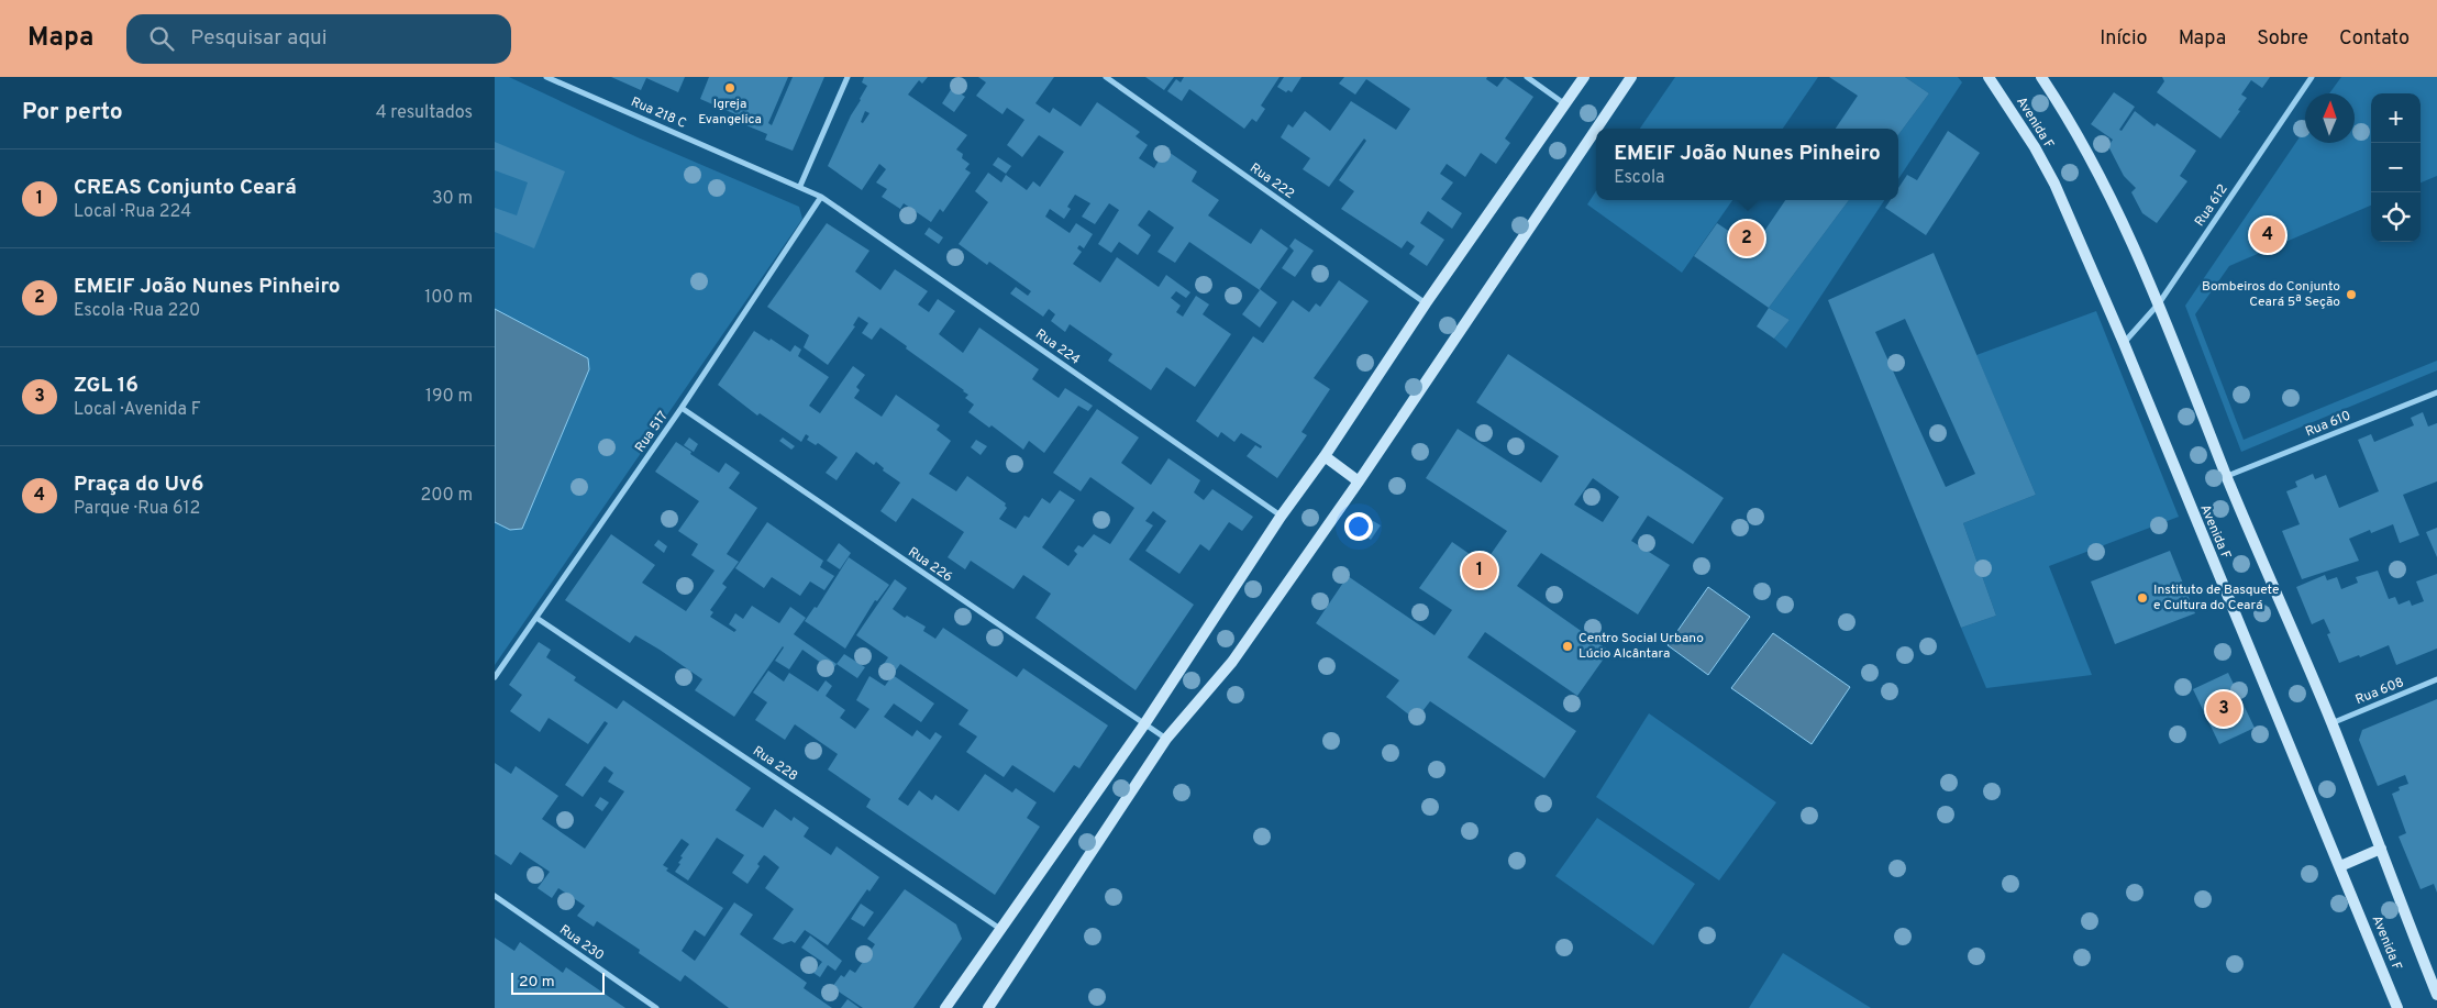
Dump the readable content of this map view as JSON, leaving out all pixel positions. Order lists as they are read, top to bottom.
{
  "streets": {
    "street": [
      "Rua 218 C",
      "Avenida F",
      "Rua 222",
      "Rua 612",
      "Rua 224",
      "Rua 610",
      "Rua 517",
      "Rua 226",
      "Rua 608",
      "Rua 228",
      "Rua 230"
    ]
  },
  "crossings": [
    ["Rua 218 C", "Rua 224"],
    ["Rua 218 C", "Rua 517"],
    ["Avenida F", "Rua 612"],
    ["Avenida F", "Rua 610"],
    ["Avenida F", "Rua 608"],
    ["Rua 224", "Rua 517"],
    ["Rua 517", "Rua 226"],
    ["Rua 517", "Rua 228"]
  ],
  "places": [
    "Igreja Evangelica",
    "Bombeiros do Conjunto Ceará 5ª Seção",
    "Instituto de Basquete e Cultura do Ceará",
    "Centro Social Urbano Lúcio Alcântara"
  ],
  "scale_bar": "20 m",
  "north": "top",
  "page": {
    "header": "Mapa",
    "search": "Pesquisar aqui",
    "nav": [
      "Início",
      "Mapa",
      "Sobre",
      "Contato"
    ],
    "heading": ["Por perto", "4 resultados"],
    "map_buttons": ["+", "−"],
    "popup": ["EMEIF João Nunes Pinheiro", "Escola"],
    "list": [
      {
        "mark": "1",
        "name": "CREAS Conjunto Ceará",
        "note": "Local · Rua 224",
        "value": "30 m"
      },
      {
        "mark": "2",
        "name": "EMEIF João Nunes Pinheiro",
        "note": "Escola · Rua 220",
        "value": "100 m"
      },
      {
        "mark": "3",
        "name": "ZGL 16",
        "note": "Local · Avenida F",
        "value": "190 m"
      },
      {
        "mark": "4",
        "name": "Praça do Uv6",
        "note": "Parque · Rua 612",
        "value": "200 m"
      }
    ],
    "pins": [
      "4",
      "2",
      "1",
      "3"
    ],
    "scale": "20 m"
  }
}
